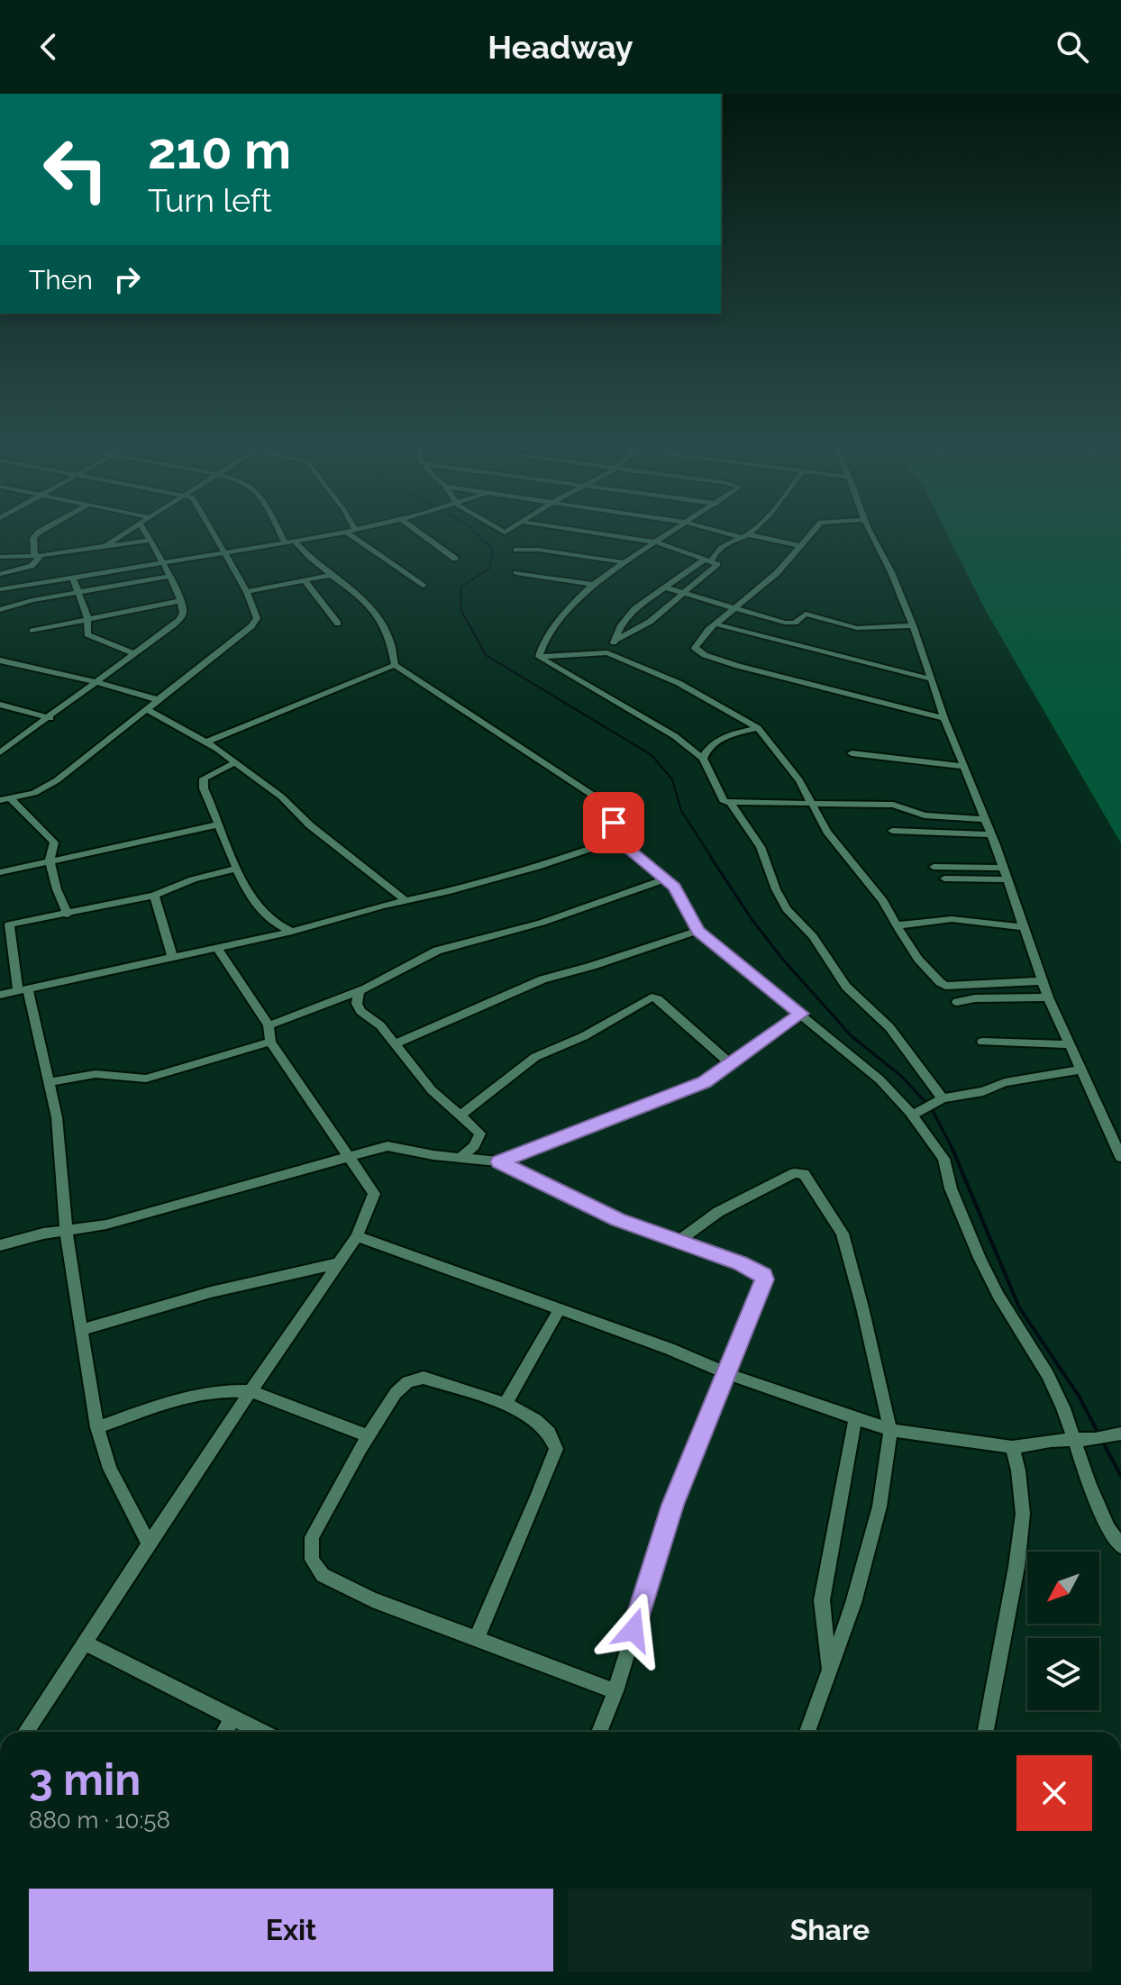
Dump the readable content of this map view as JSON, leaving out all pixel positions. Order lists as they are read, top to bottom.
{
  "north": "bottom left",
  "page": {
    "header": "Headway",
    "turn": ["210 m", "Turn left"],
    "then": "Then",
    "heading": ["3 min", "880 m · 10:58"],
    "buttons": ["Exit", "Share"]
  }
}
